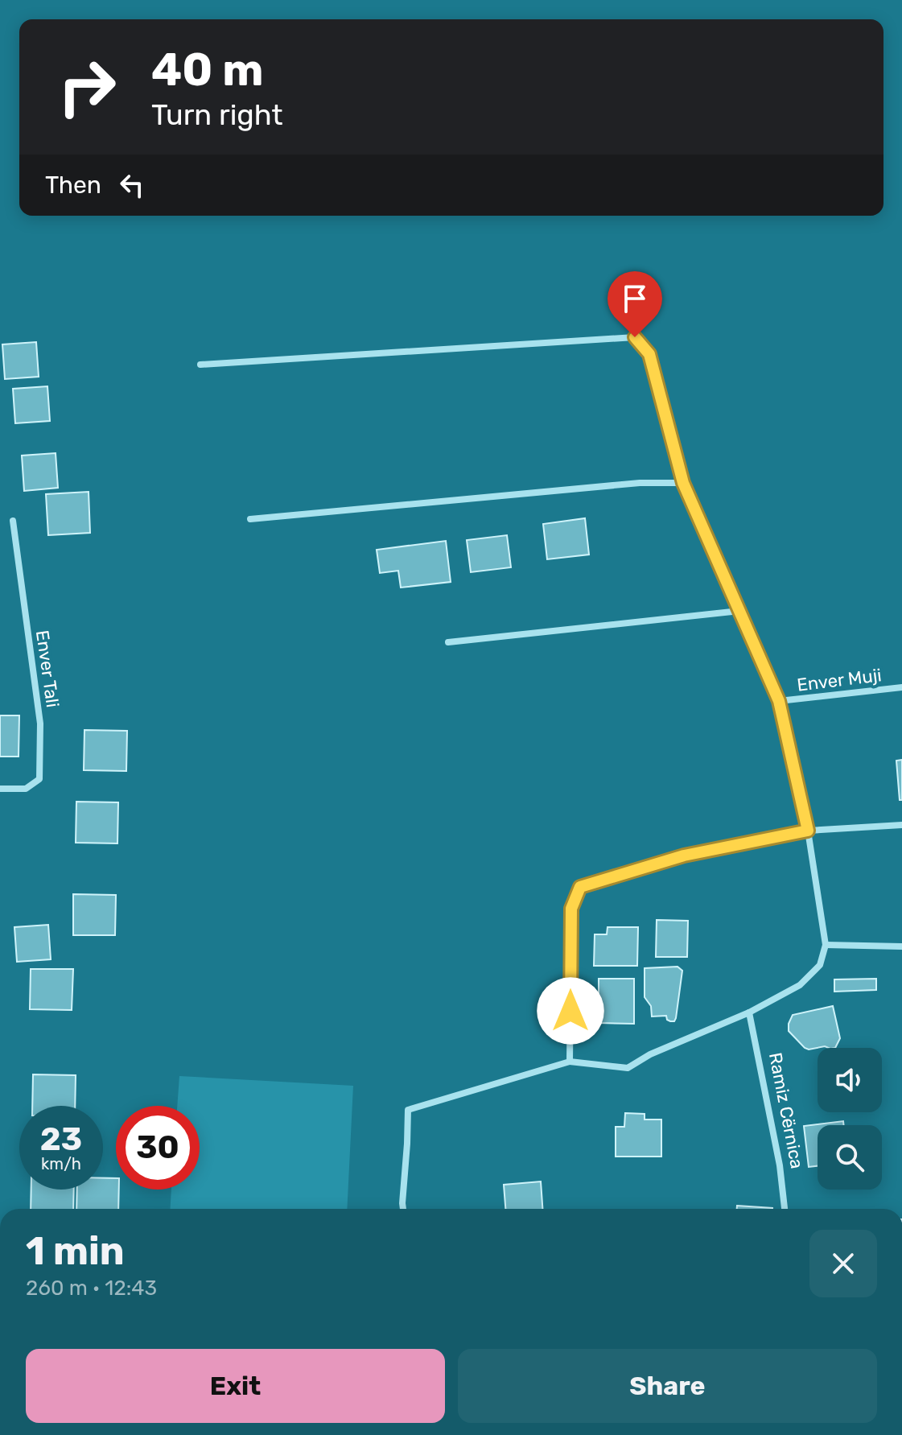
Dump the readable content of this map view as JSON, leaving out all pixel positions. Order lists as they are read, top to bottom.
{
  "streets": {
    "street": ["Enver Tali", "Enver Muji", "Ramiz Cërnica"]
  },
  "page": {
    "turn": ["40 m", "Turn right"],
    "then": "Then",
    "speed": "23 km/h",
    "limit": "30",
    "heading": ["1 min", "260 m · 12:43"],
    "buttons": ["Exit", "Share"]
  }
}
